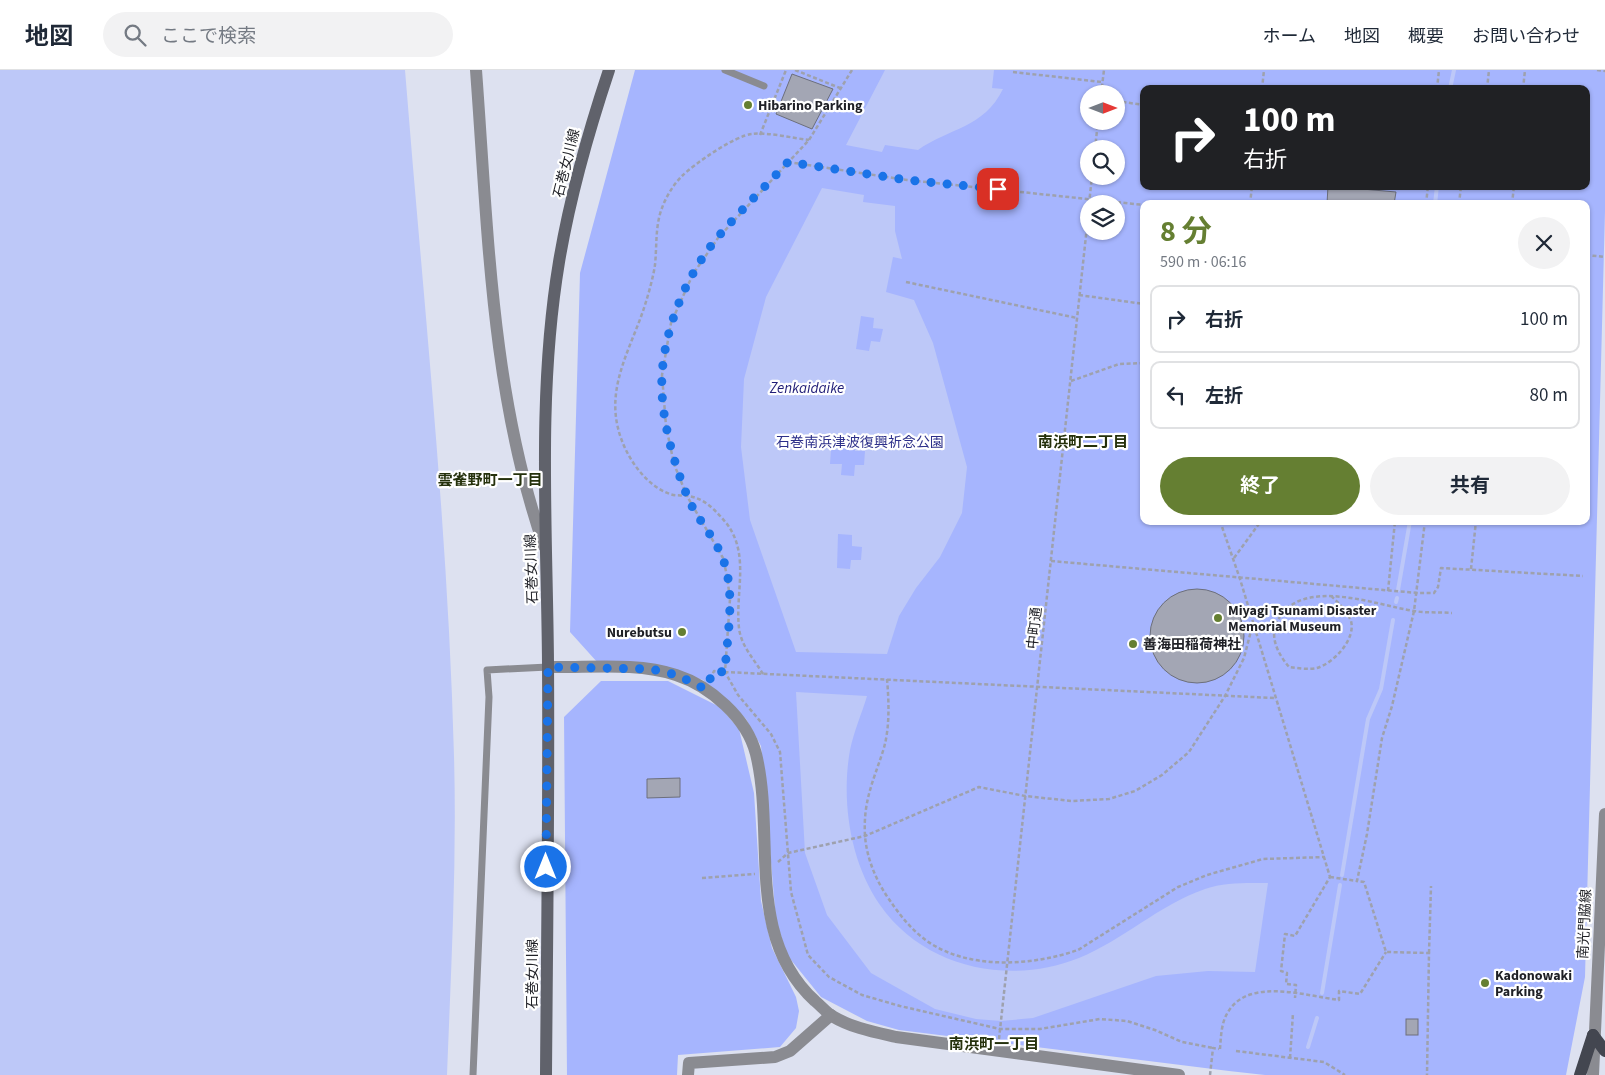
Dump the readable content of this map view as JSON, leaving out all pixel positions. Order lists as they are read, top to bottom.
{
  "streets": {
    "main road": ["石巻女川線"],
    "street": ["南光門脇線"],
    "path": ["中町通"]
  },
  "districts": ["南浜町二丁目", "雲雀野町一丁目", "南浜町一丁目"],
  "water": ["Zenkaidaike"],
  "parks": ["石巻南浜津波復興祈念公園"],
  "places": [
    "Hibarino Parking",
    "Miyagi Tsunami Disaster Memorial Museum",
    "Nurebutsu",
    "善海田稲荷神社",
    "Kadonowaki Parking"
  ],
  "north": "right",
  "page": {
    "header": "地図",
    "search": "ここで検索",
    "nav": [
      "ホーム",
      "地図",
      "概要",
      "お問い合わせ"
    ],
    "turn": ["100 m", "右折"],
    "heading": ["8 分", "590 m · 06:16"],
    "list": [
      {
        "name": "右折",
        "value": "100 m"
      },
      {
        "name": "左折",
        "value": "80 m"
      }
    ],
    "buttons": ["終了", "共有"]
  }
}
